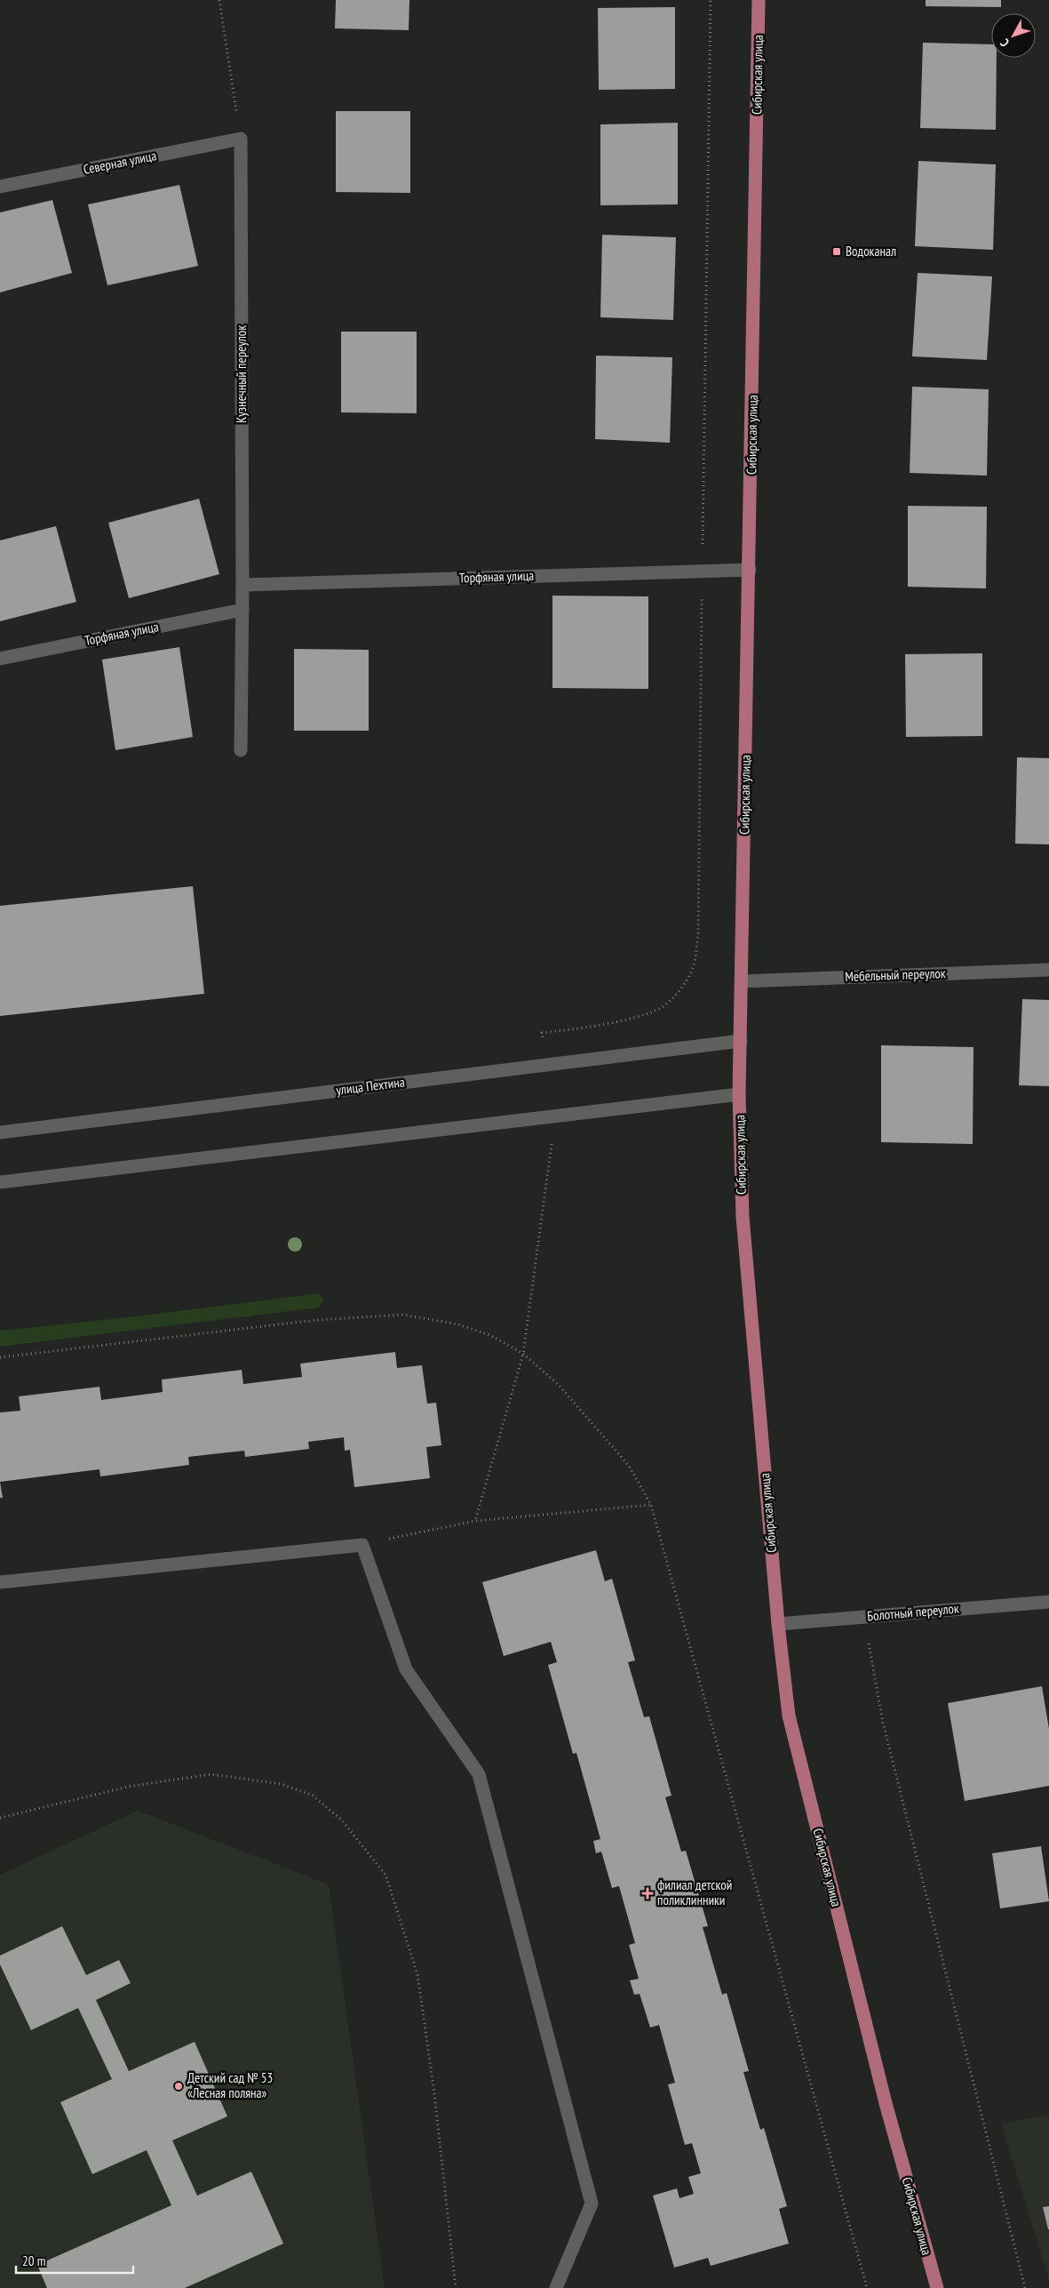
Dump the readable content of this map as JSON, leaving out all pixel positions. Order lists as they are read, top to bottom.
{
  "streets": {
    "main road": ["Сибирская улица"],
    "street": [
      "Северная улица",
      "Кузнечный переулок",
      "Торфяная улица",
      "Мебельный переулок",
      "улица Пехтина",
      "Болотный переулок"
    ]
  },
  "crossings": [
    ["Сибирская улица", "Торфяная улица"],
    ["Сибирская улица", "Мебельный переулок"],
    ["Сибирская улица", "улица Пехтина"],
    ["Сибирская улица", "Болотный переулок"],
    ["Северная улица", "Кузнечный переулок"],
    ["Кузнечный переулок", "Торфяная улица"]
  ],
  "places": {
    "transit": ["Водоканал"],
    "health": ["филиал детской поликлинники"],
    "other": ["Детский сад № 53 «Лесная поляна»"]
  },
  "scale_bar": "20 m",
  "north": "bottom left"
}
